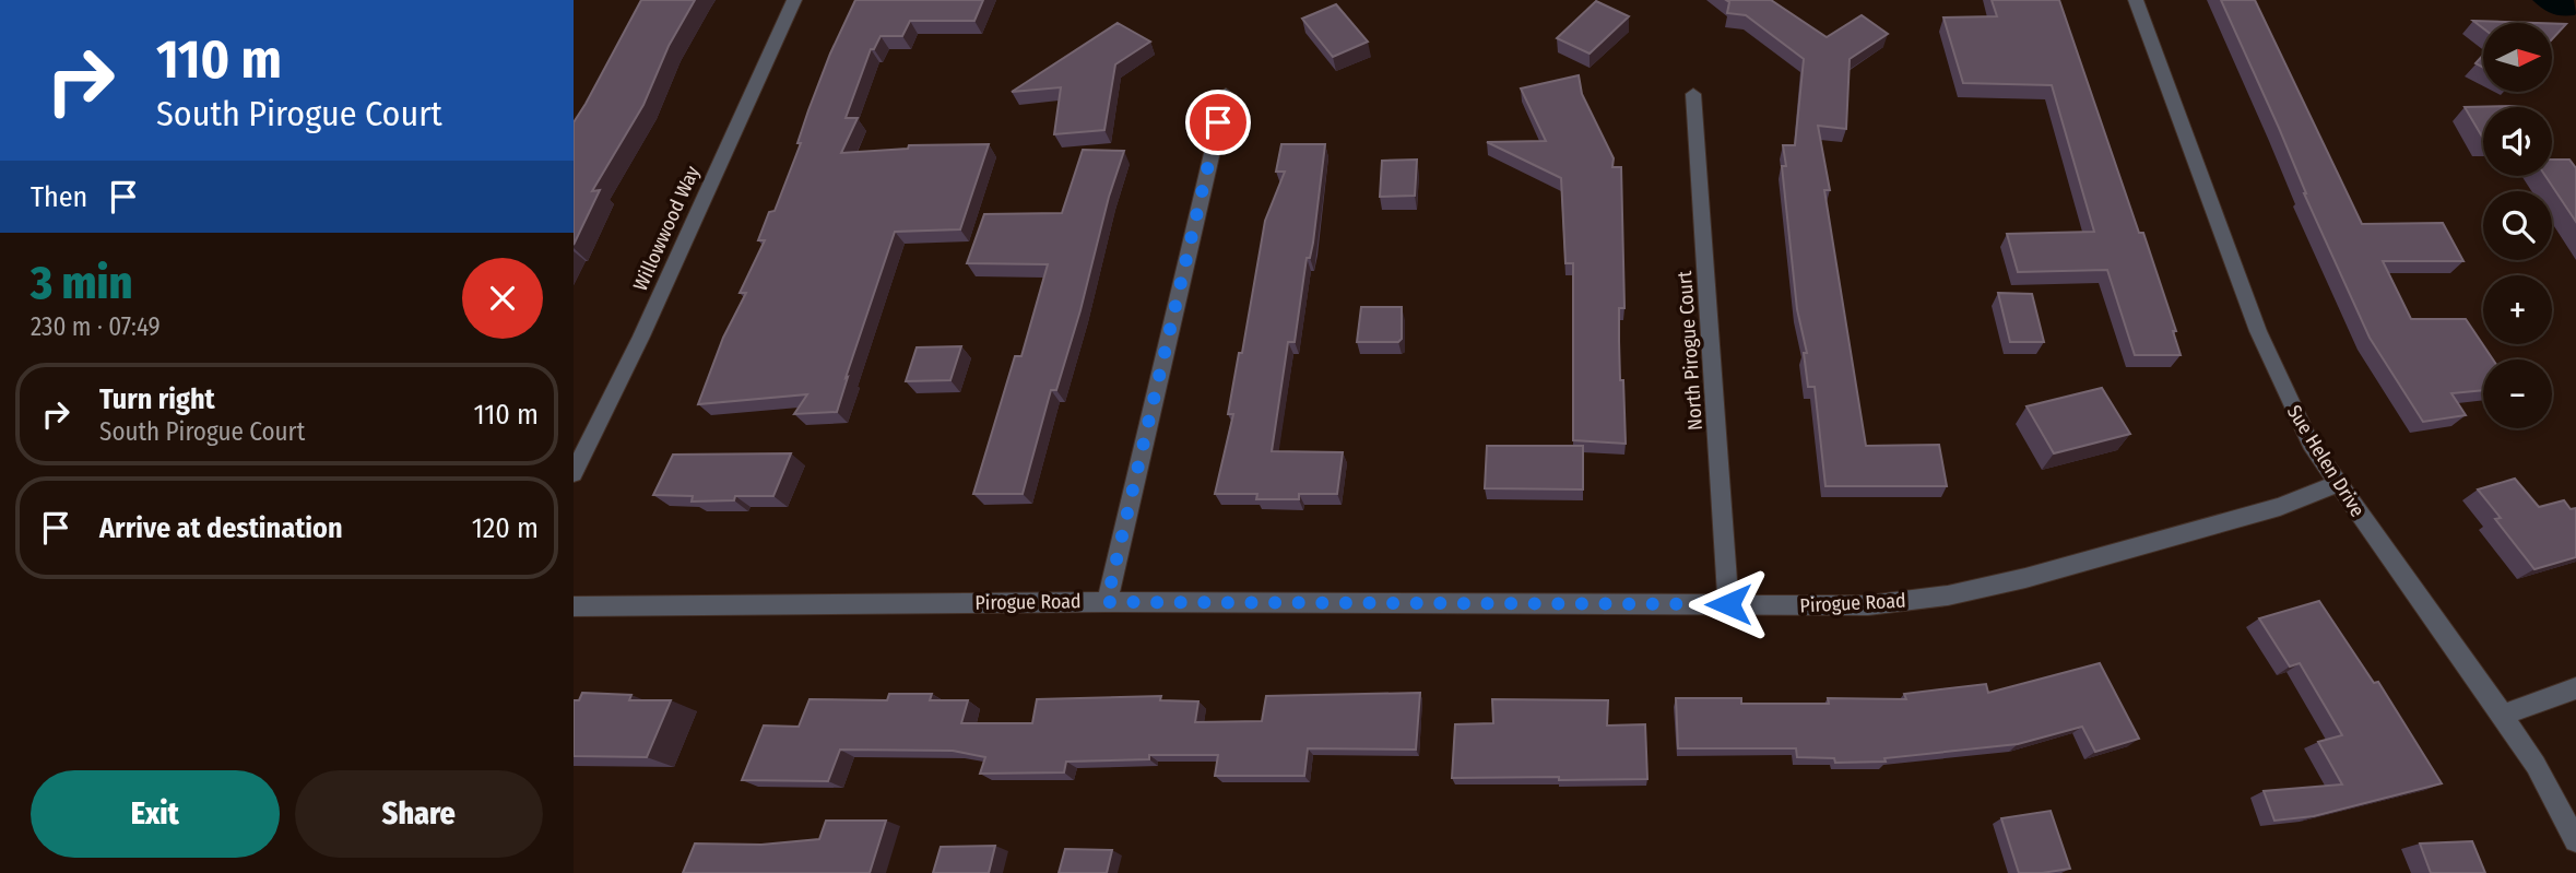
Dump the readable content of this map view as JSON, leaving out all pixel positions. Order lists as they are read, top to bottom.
{
  "streets": {
    "street": [
      "Willowwood Way",
      "North Pirogue Court",
      "Sue Helen Drive",
      "Pirogue Road"
    ]
  },
  "crossings": [
    ["North Pirogue Court", "Pirogue Road"],
    ["Sue Helen Drive", "Pirogue Road"]
  ],
  "north": "right",
  "page": {
    "turn": ["110 m", "South Pirogue Court"],
    "map_buttons": ["+", "−"],
    "then": "Then",
    "heading": ["3 min", "230 m · 07:49"],
    "list": [
      {
        "name": "Turn right",
        "note": "South Pirogue Court",
        "value": "110 m"
      },
      {
        "name": "Arrive at destination",
        "value": "120 m"
      }
    ],
    "buttons": ["Exit", "Share"]
  }
}
